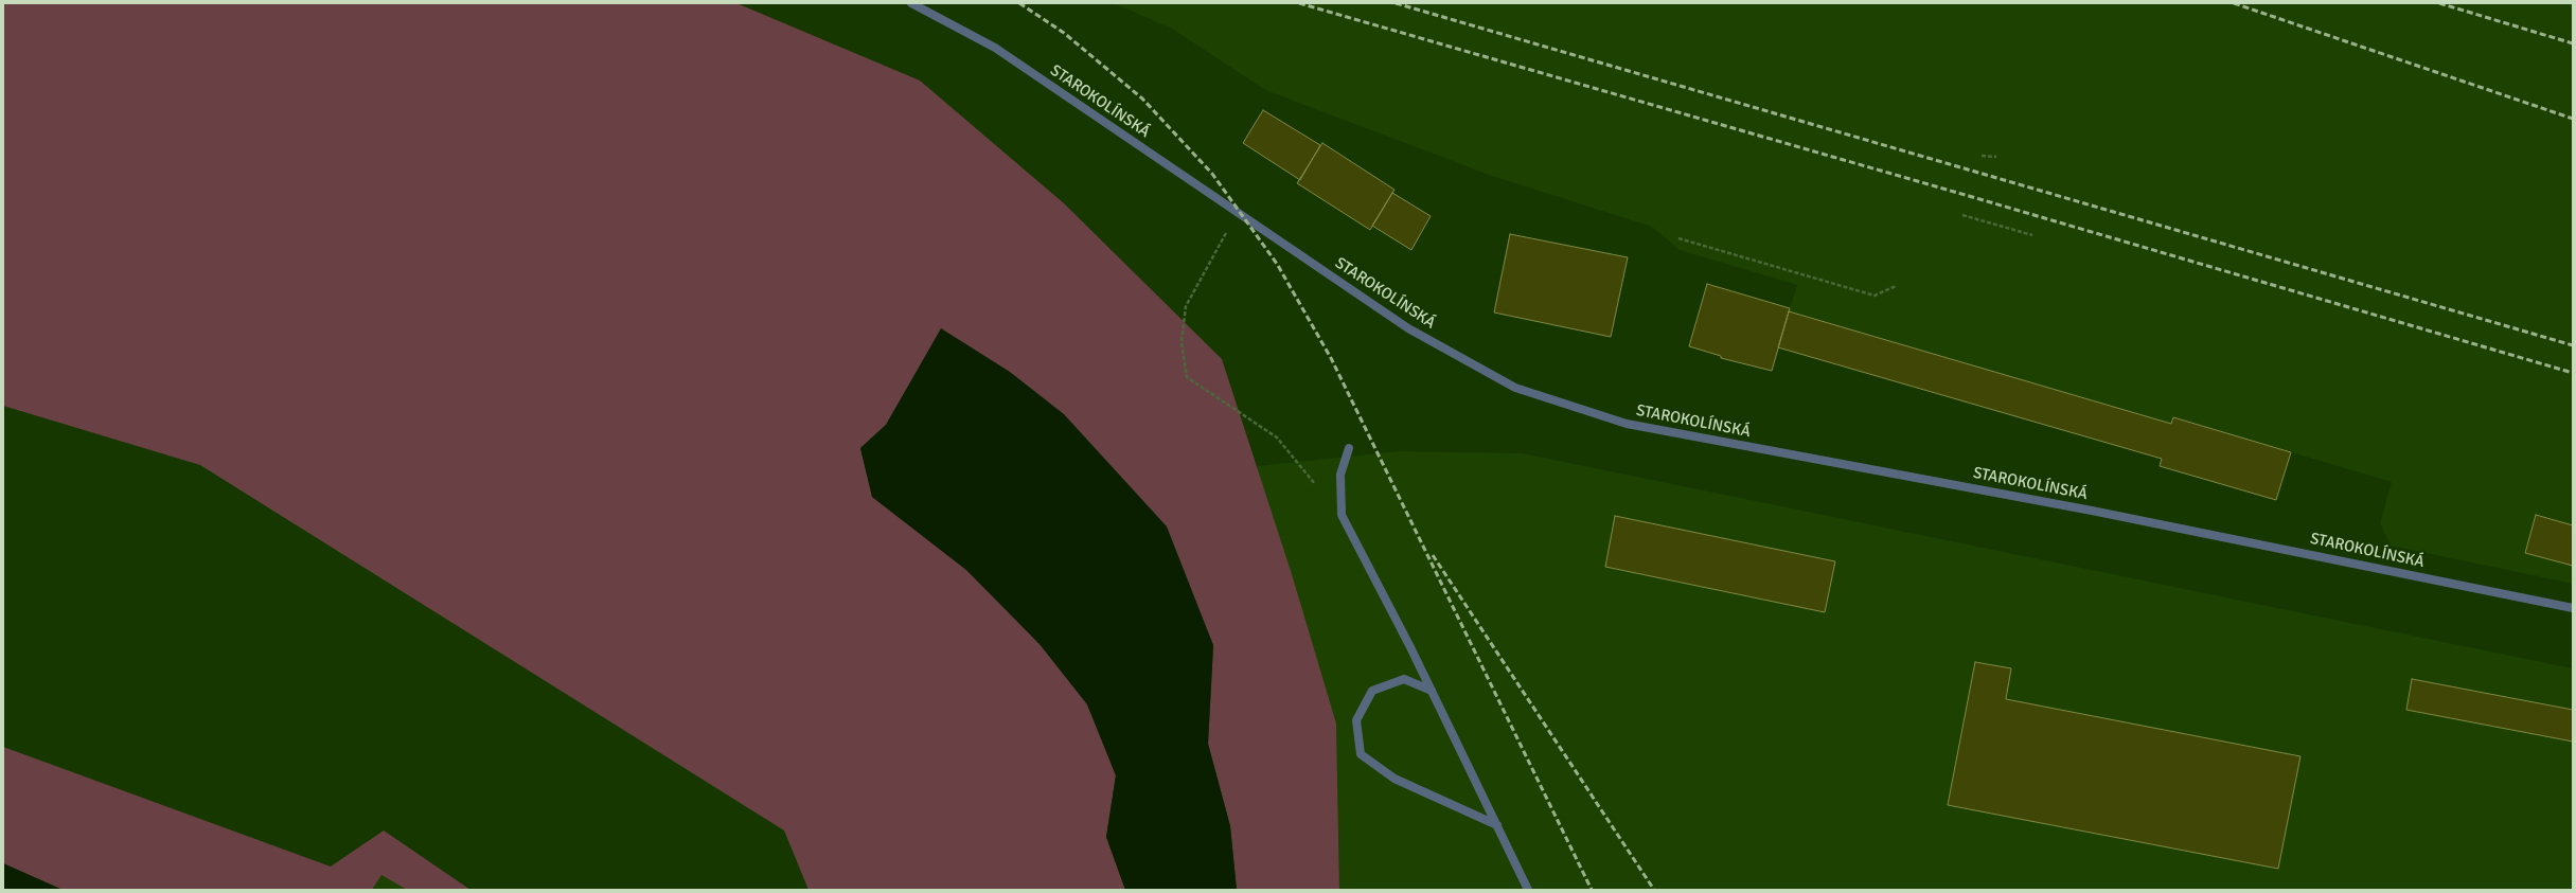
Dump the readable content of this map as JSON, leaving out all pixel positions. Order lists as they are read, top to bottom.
{
  "streets": {
    "street": ["STAROKOLÍNSKÁ"]
  }
}
